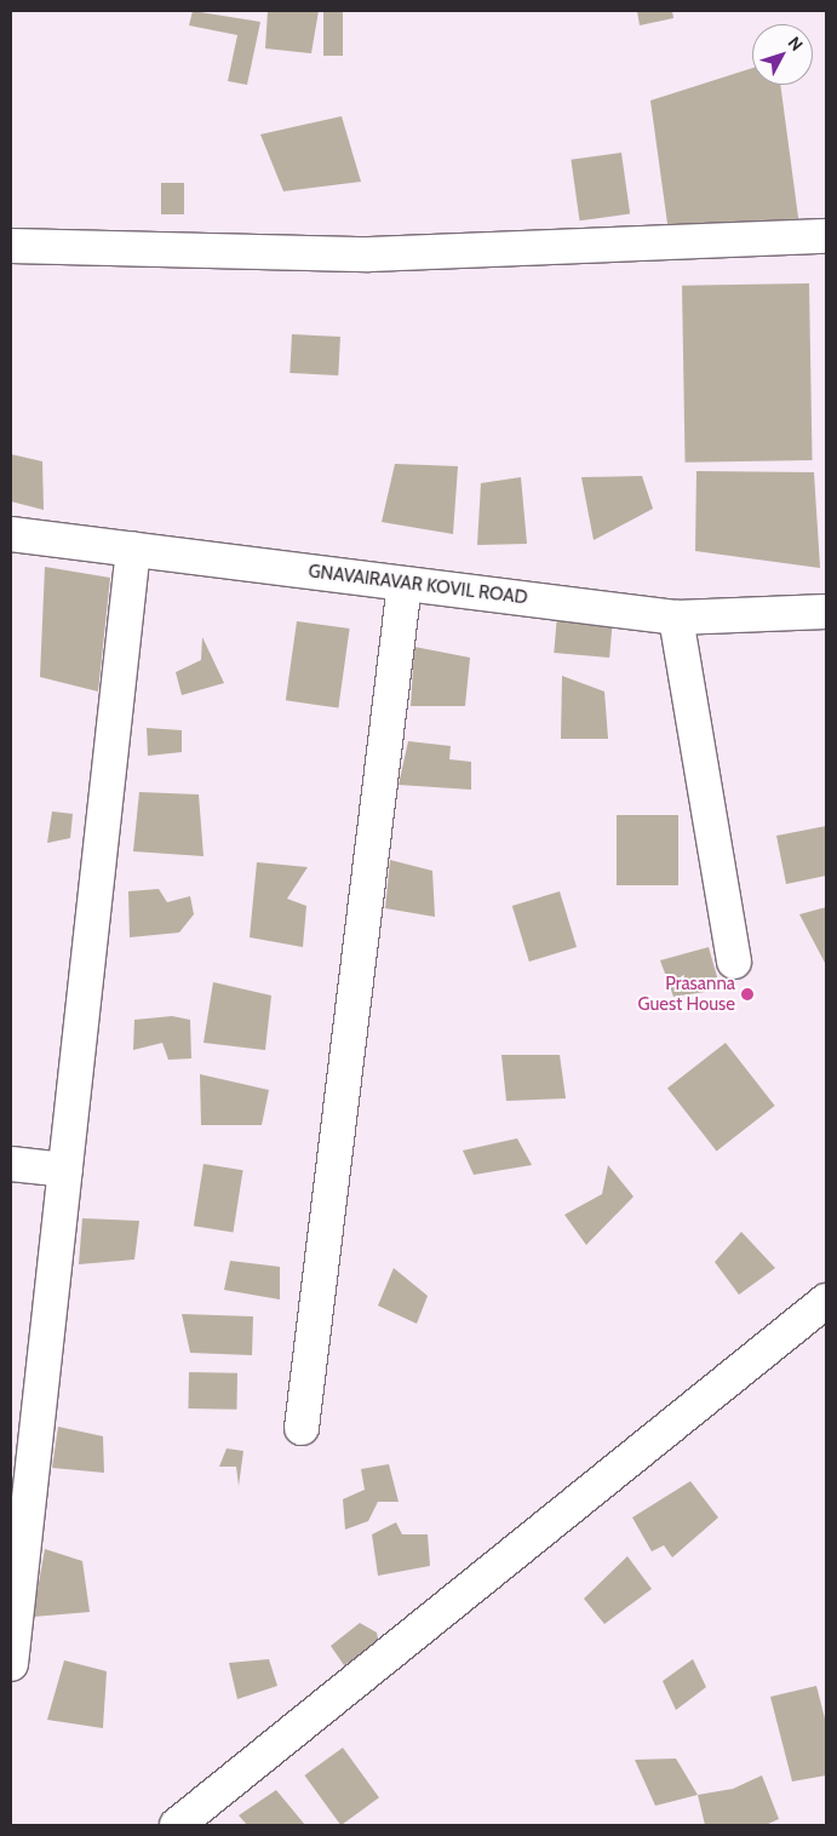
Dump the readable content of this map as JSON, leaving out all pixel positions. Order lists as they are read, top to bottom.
{
  "streets": {
    "street": ["GNAVAIRAVAR KOVIL ROAD"]
  },
  "places": ["Prasanna Guest House"],
  "north": "top right"
}
